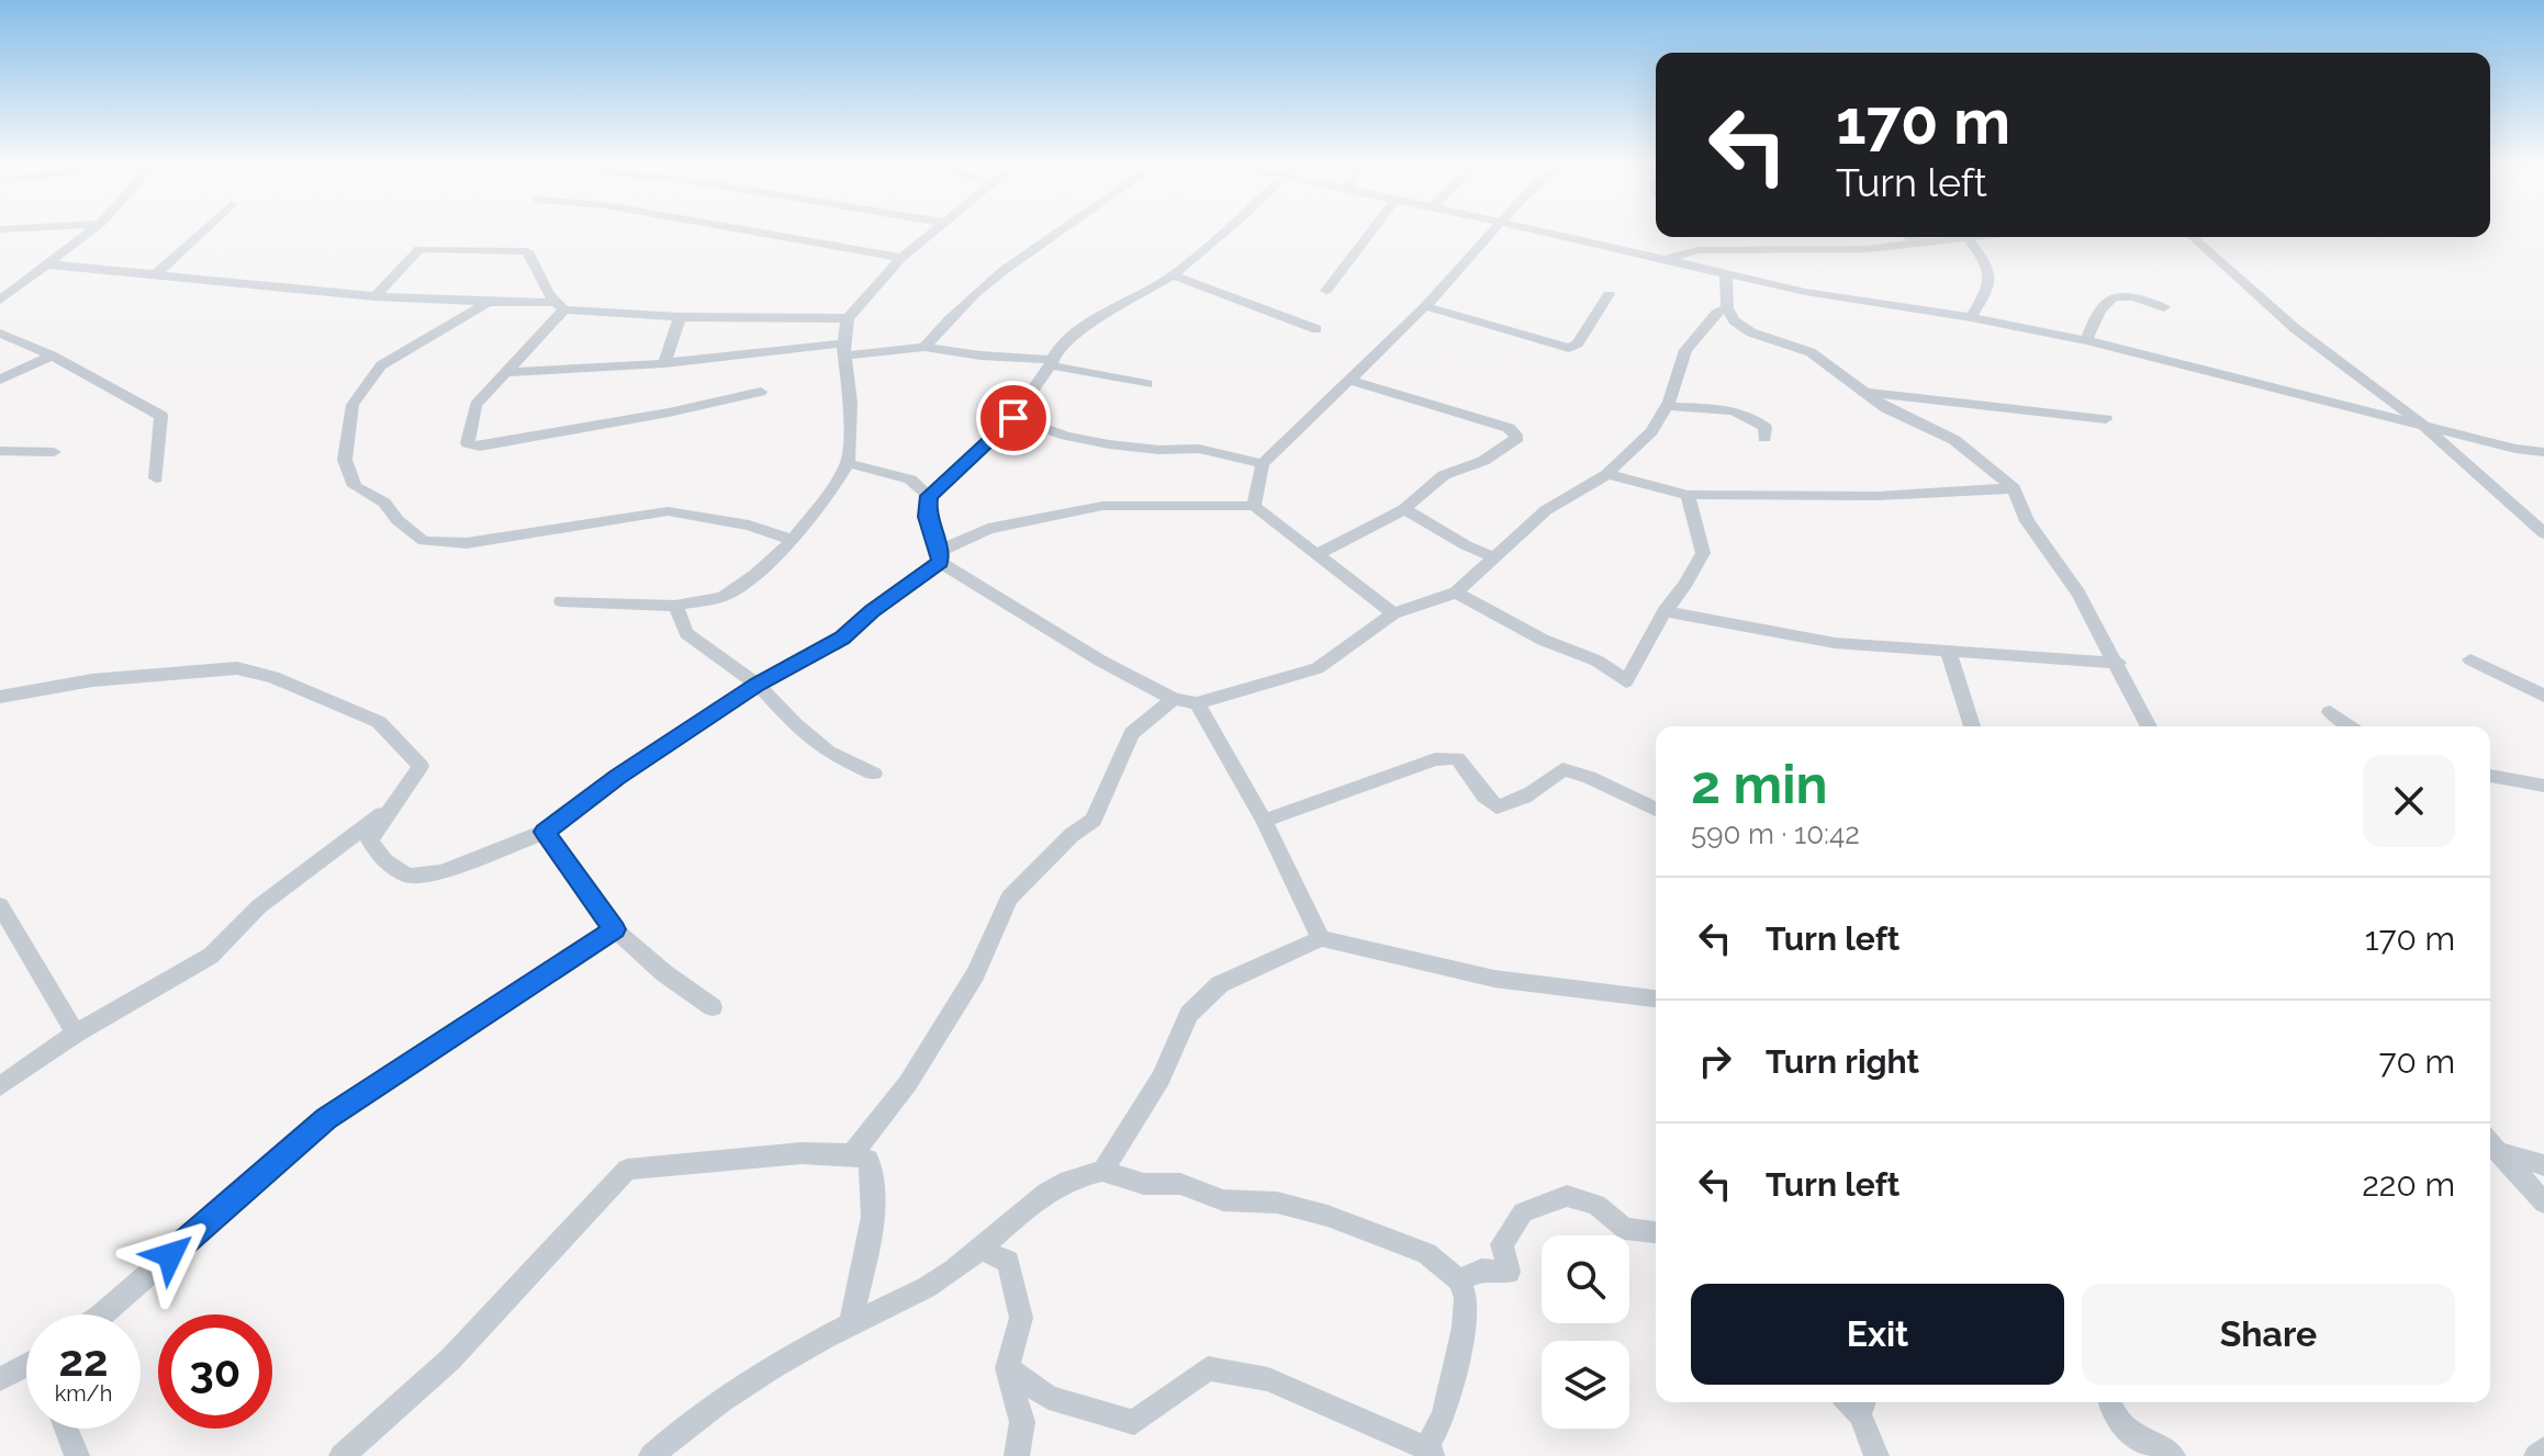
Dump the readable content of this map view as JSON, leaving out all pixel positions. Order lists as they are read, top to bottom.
{
  "page": {
    "turn": ["170 m", "Turn left"],
    "heading": ["2 min", "590 m · 10:42"],
    "list": [
      {
        "name": "Turn left",
        "value": "170 m"
      },
      {
        "name": "Turn right",
        "value": "70 m"
      },
      {
        "name": "Turn left",
        "value": "220 m"
      }
    ],
    "buttons": ["Exit", "Share"],
    "speed": "22 km/h",
    "limit": "30"
  }
}
